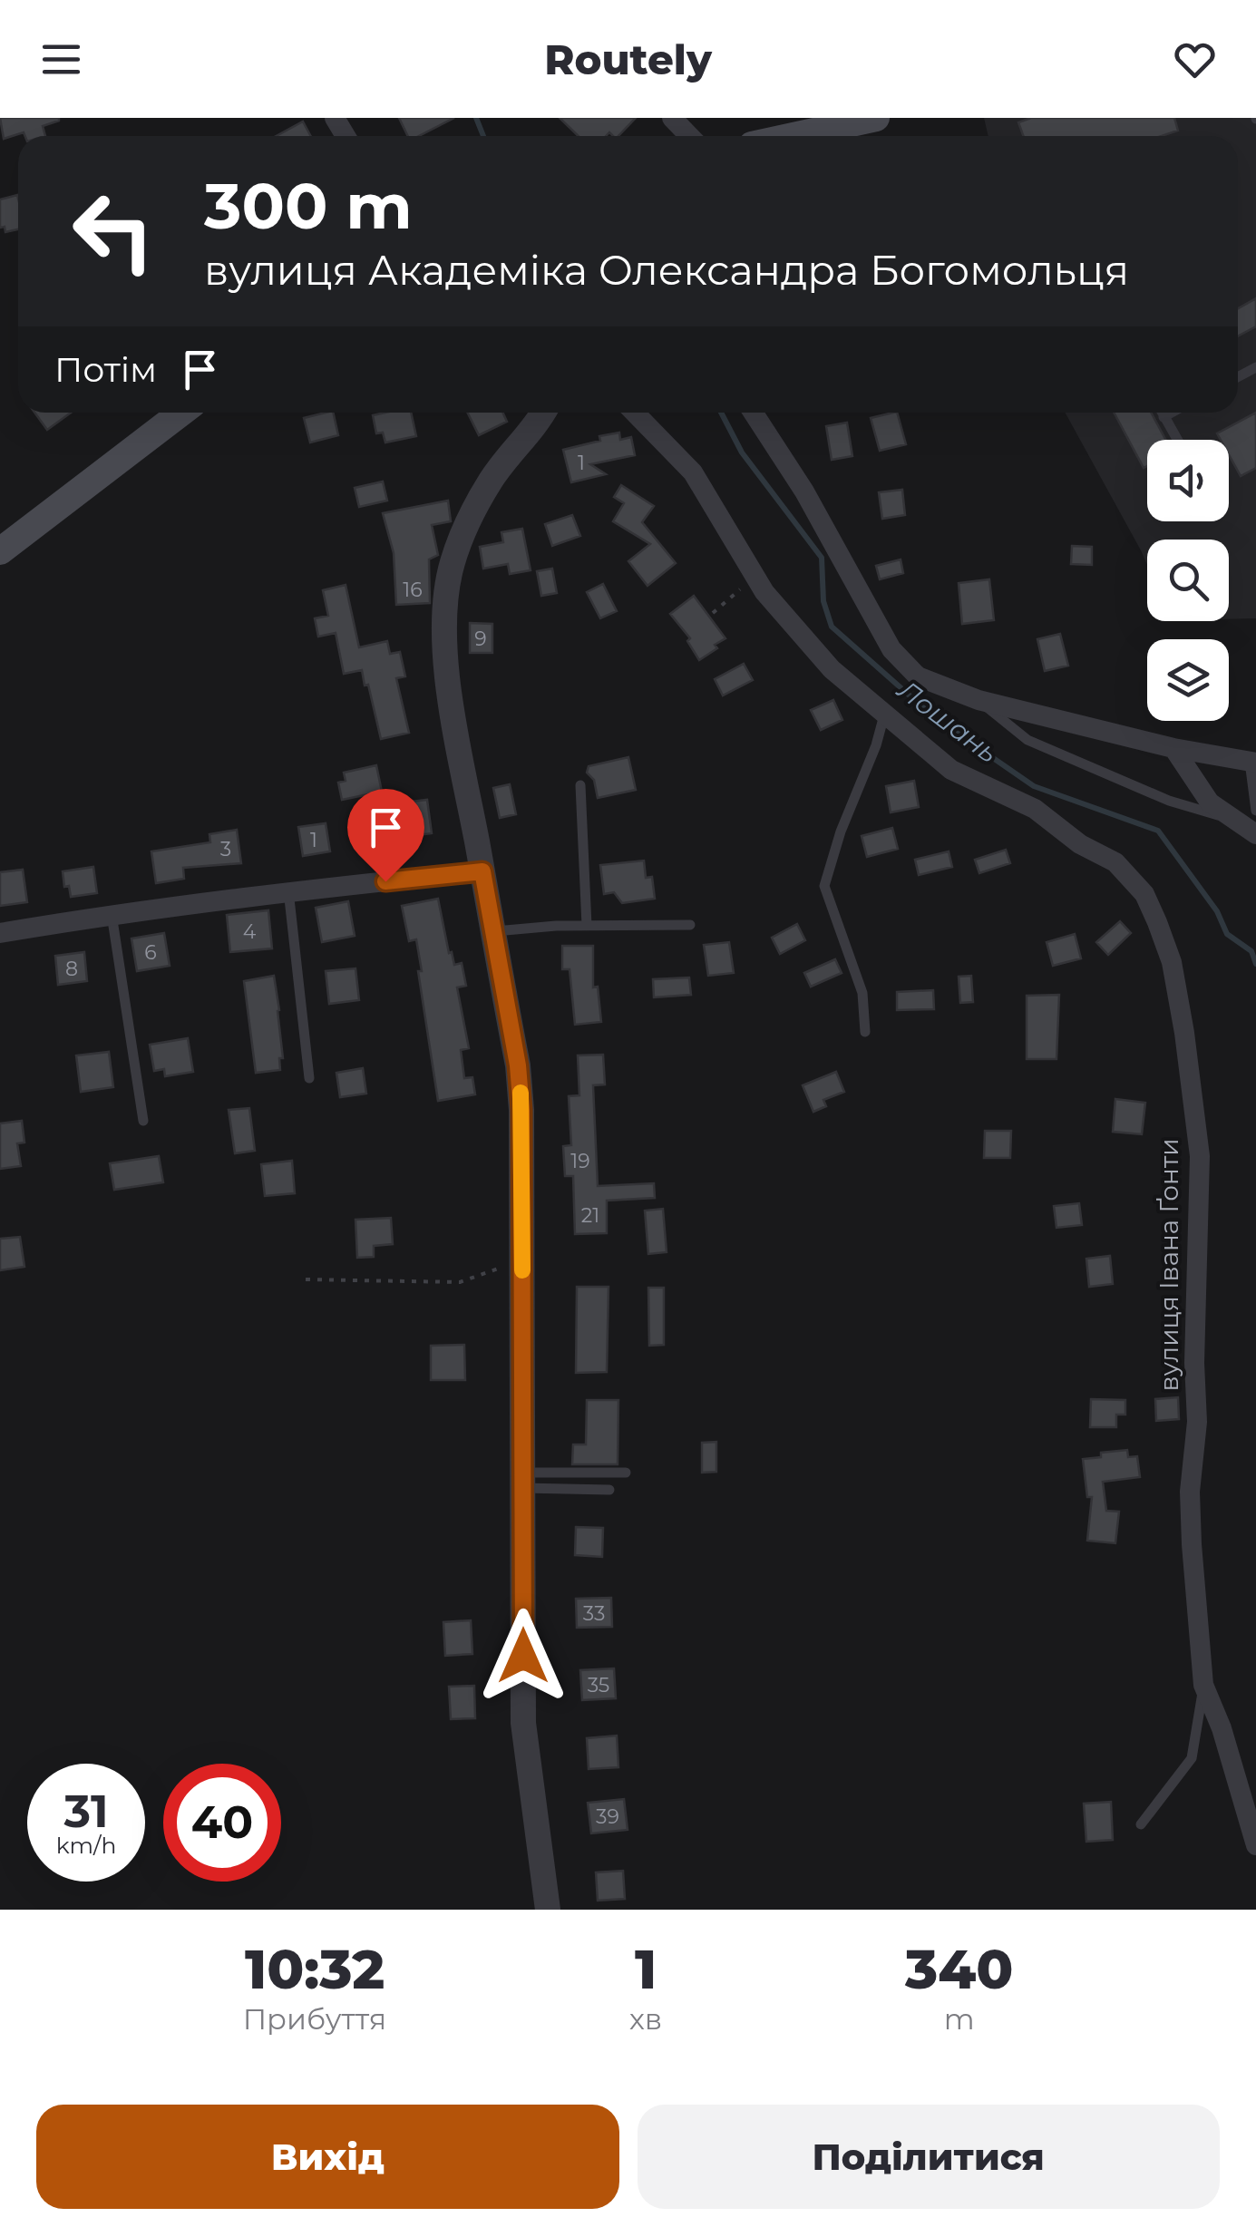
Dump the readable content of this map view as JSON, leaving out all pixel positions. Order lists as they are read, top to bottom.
{
  "streets": {
    "street": ["вулиця Івана Ґонти"]
  },
  "water": ["Лошань"],
  "house_numbers": [
    "1",
    "16",
    "9",
    "1",
    "3",
    "4",
    "6",
    "8",
    "19",
    "21",
    "33",
    "35",
    "39"
  ],
  "page": {
    "header": "Routely",
    "turn": ["300 m", "вулиця Академіка Олександра Богомольця"],
    "then": "Потім",
    "speed": "31 km/h",
    "limit": "40",
    "eta": [
      "10:32",
      "Прибуття",
      "1",
      "хв",
      "340",
      "m"
    ],
    "buttons": ["Вихід", "Поділитися"]
  }
}
